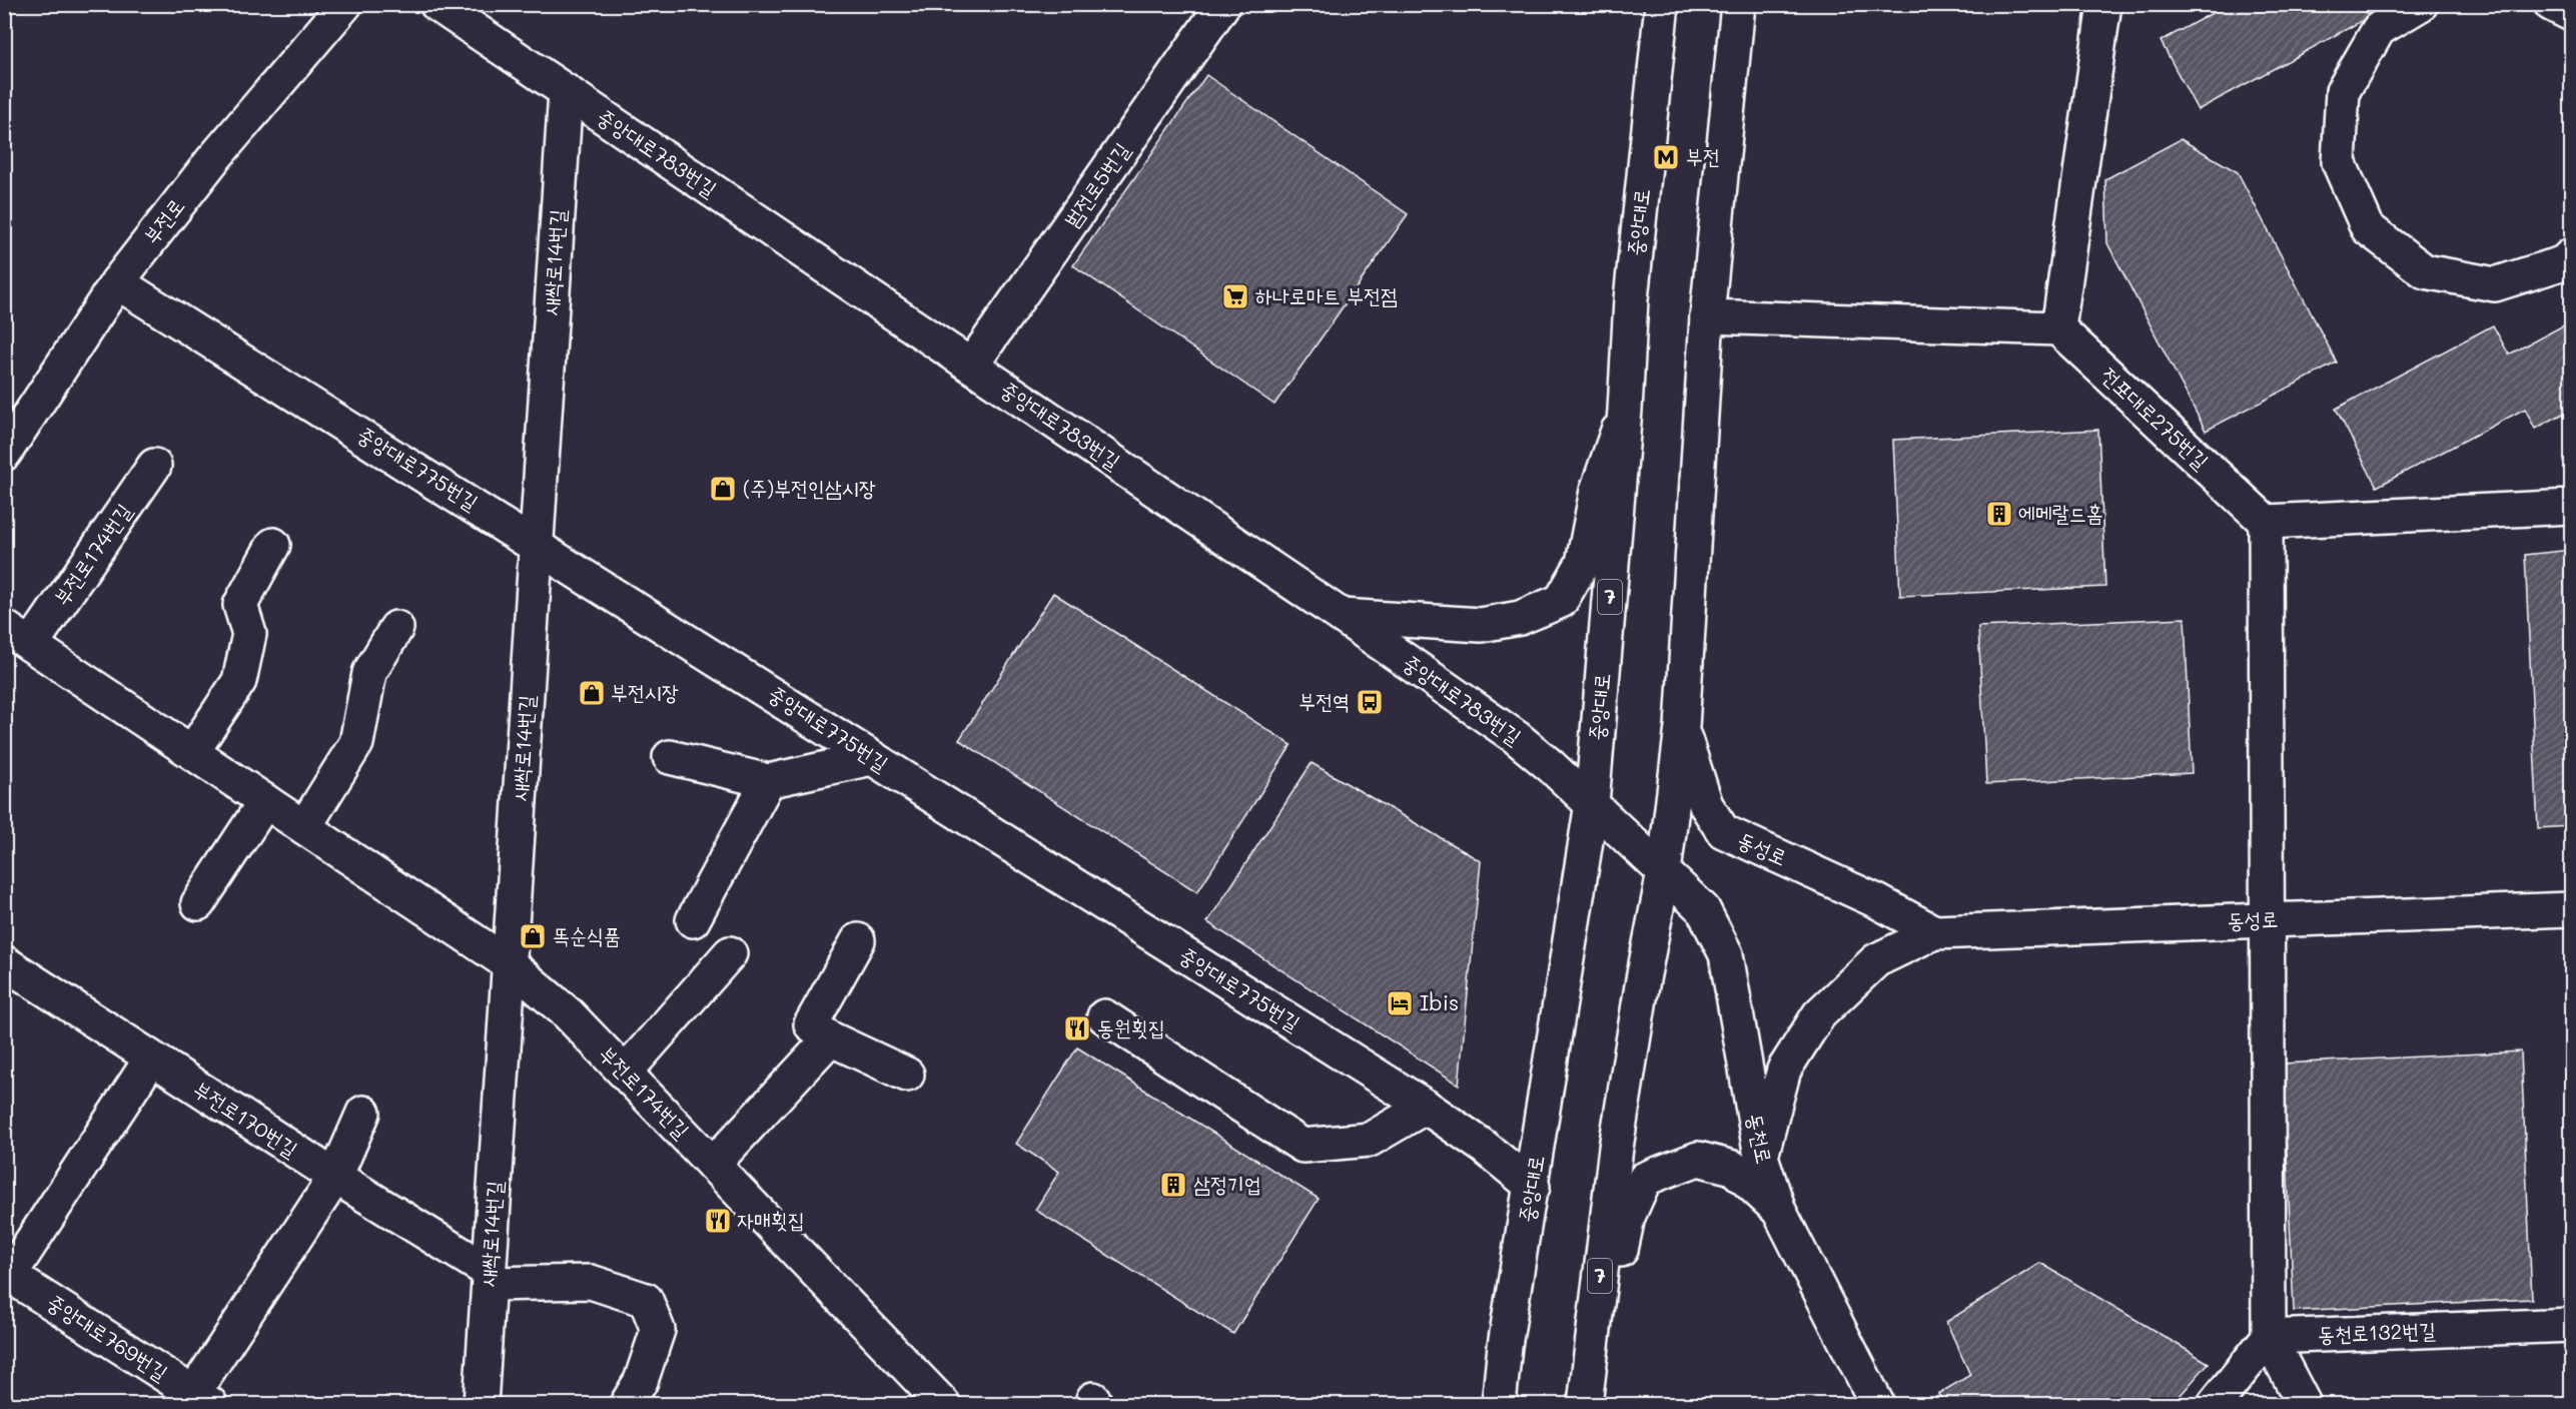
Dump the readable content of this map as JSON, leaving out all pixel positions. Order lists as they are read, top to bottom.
{
  "streets": {
    "street": [
      "중앙대로783번길",
      "범전로5번길",
      "부전로",
      "중앙대로",
      "새싹로14번길",
      "전포대로275번길",
      "중앙대로775번길",
      "부전로174번길",
      "7",
      "동성로",
      "부전로170번길",
      "동천로",
      "동천로132번길",
      "중앙대로769번길"
    ]
  },
  "crossings": [
    ["중앙대로783번길", "범전로5번길"],
    ["중앙대로783번길", "중앙대로"],
    ["중앙대로783번길", "새싹로14번길"],
    ["중앙대로783번길", "7"],
    ["중앙대로783번길", "동천로"],
    ["부전로", "중앙대로775번길"],
    ["중앙대로", "중앙대로775번길"],
    ["새싹로14번길", "중앙대로775번길"],
    ["새싹로14번길", "부전로174번길"],
    ["새싹로14번길", "부전로170번길"],
    ["7", "동성로"],
    ["7", "동천로"],
    ["동성로", "동천로"]
  ],
  "places": {
    "metro station": ["부전"],
    "supermarket": ["하나로마트 부전점"],
    "shop": ["(주)부전인삼시장", "부전시장", "똑순식품"],
    "building": ["에메랄드홈", "삼정기업"],
    "bus stop": ["부전역"],
    "hotel": ["Ibis"],
    "restaurant": ["동원횟집", "자매횟집"]
  }
}
